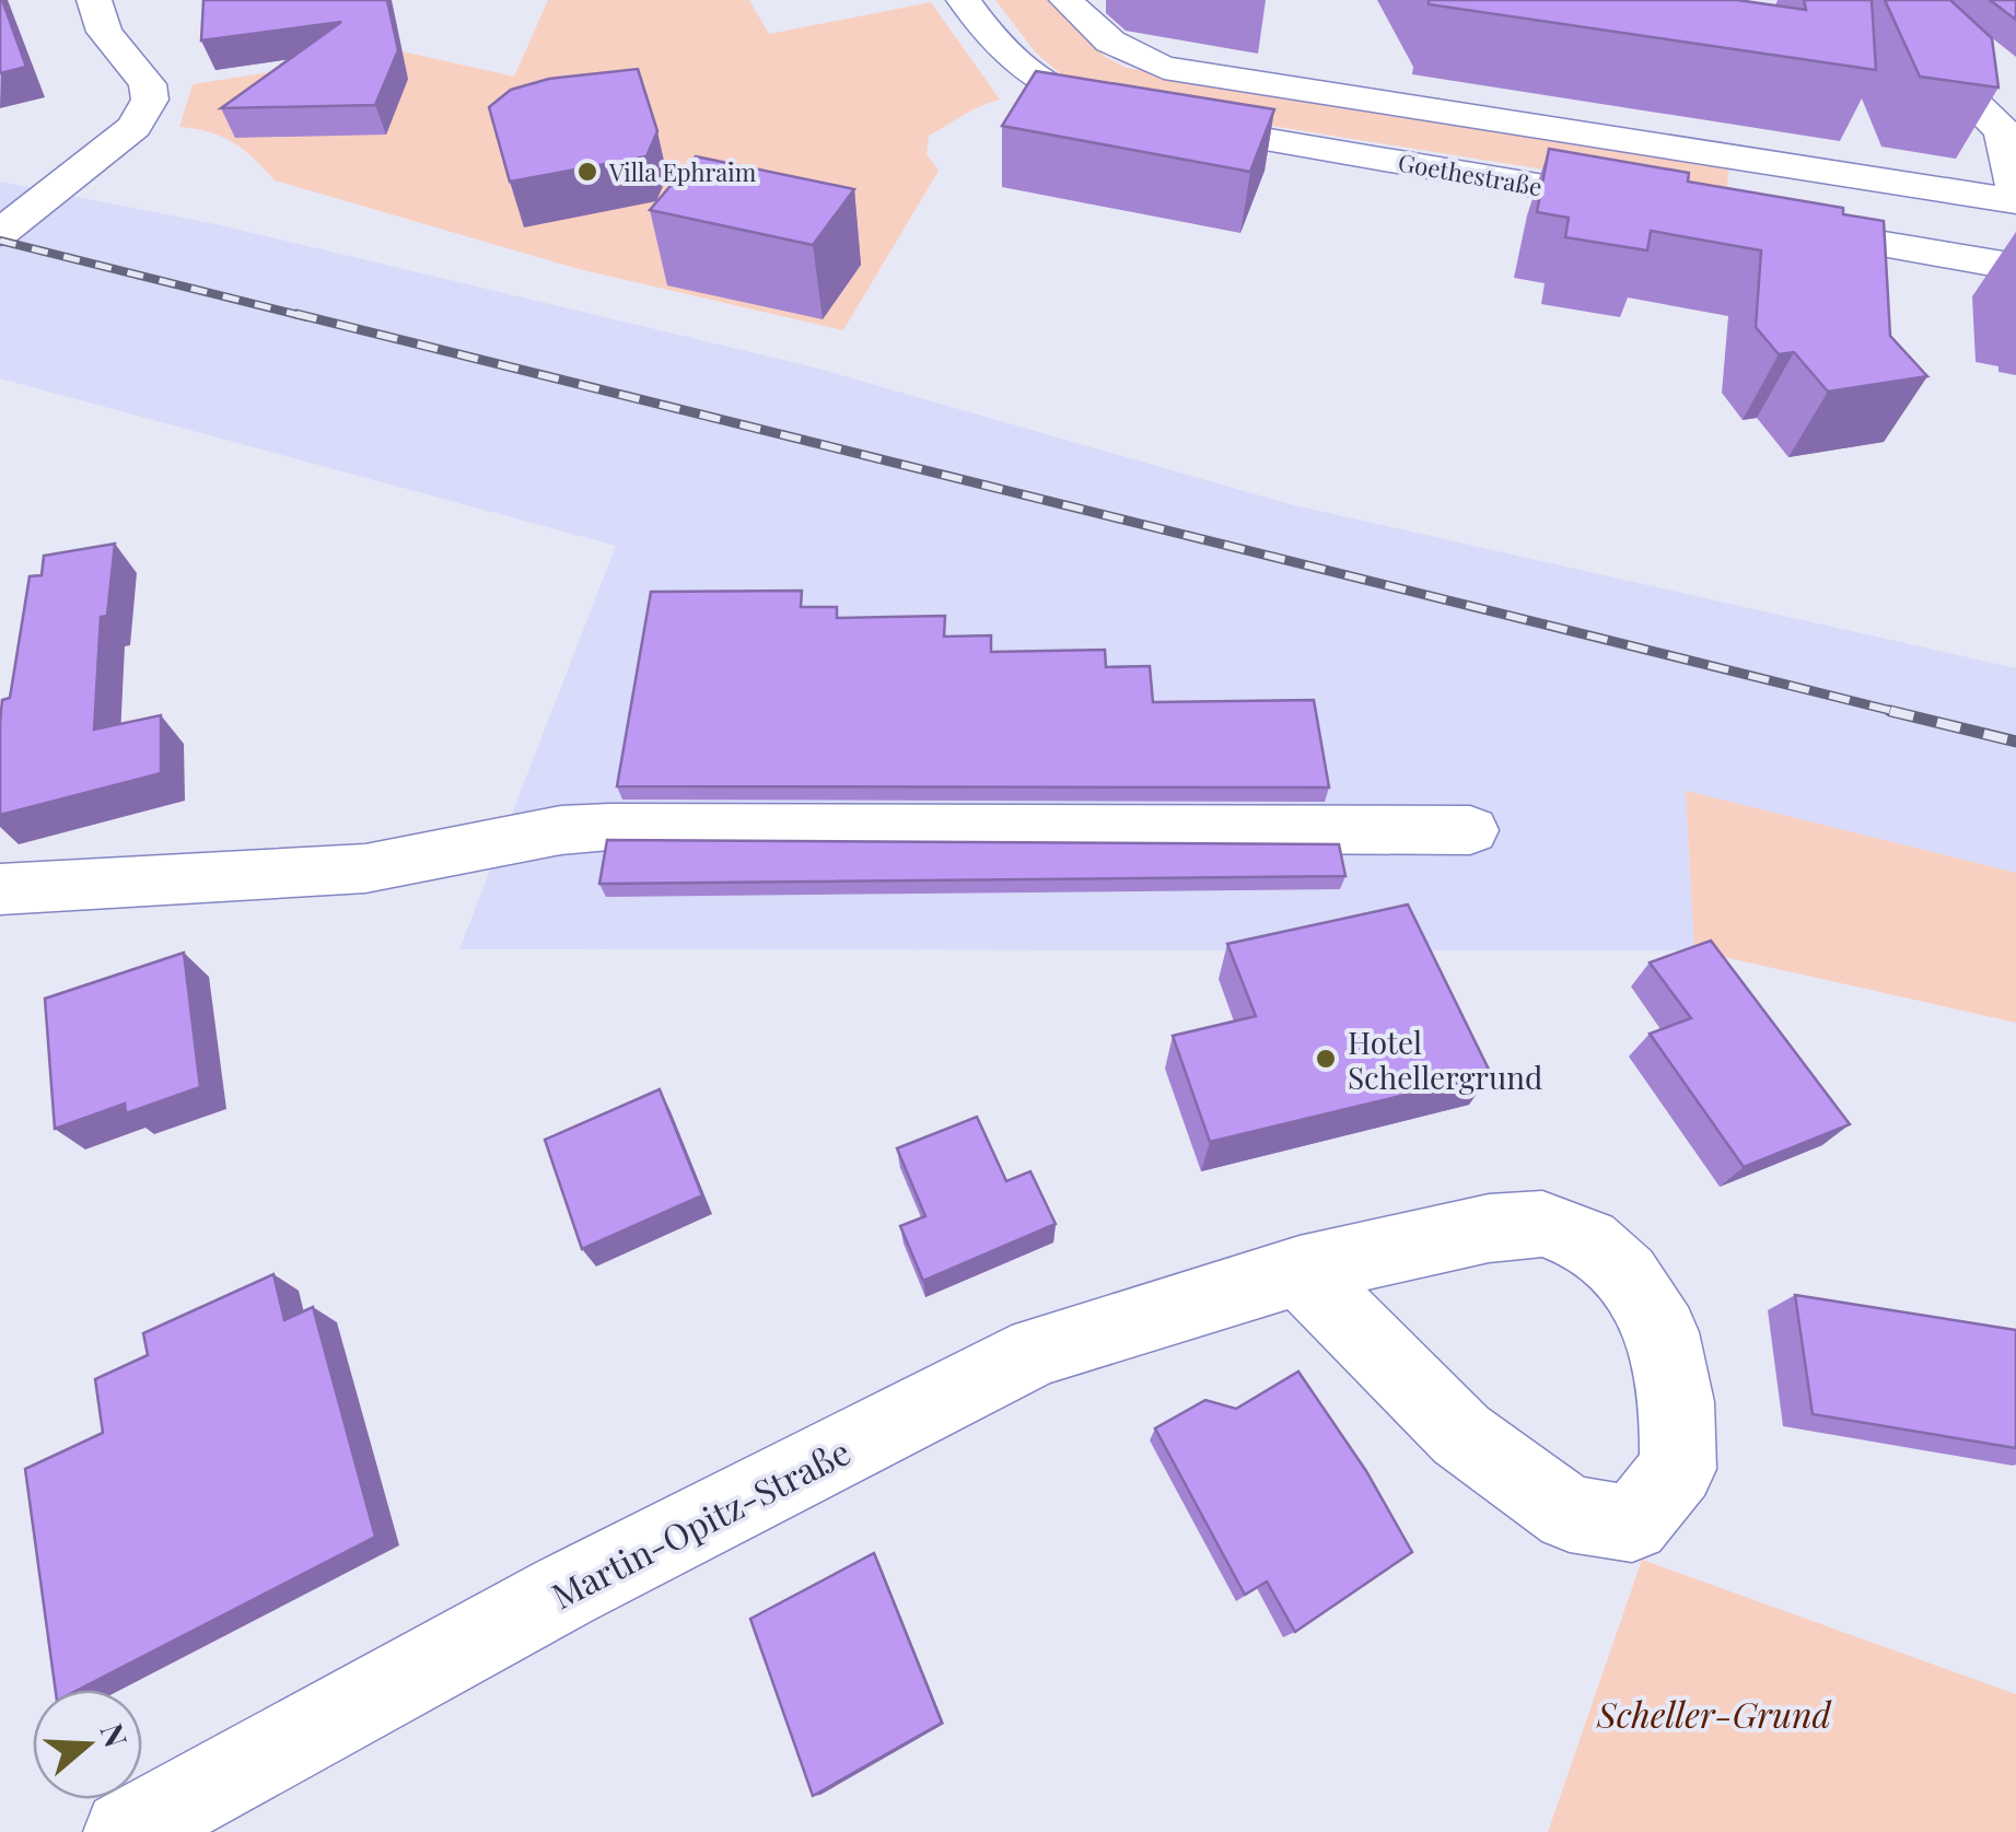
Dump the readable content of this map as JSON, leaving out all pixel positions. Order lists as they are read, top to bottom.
{
  "streets": {
    "street": ["Goethestraße", "Martin-Opitz-Straße"]
  },
  "parks": ["Scheller-Grund"],
  "places": ["Villa Ephraim", "Hotel Schellergrund"],
  "north": "right"
}
